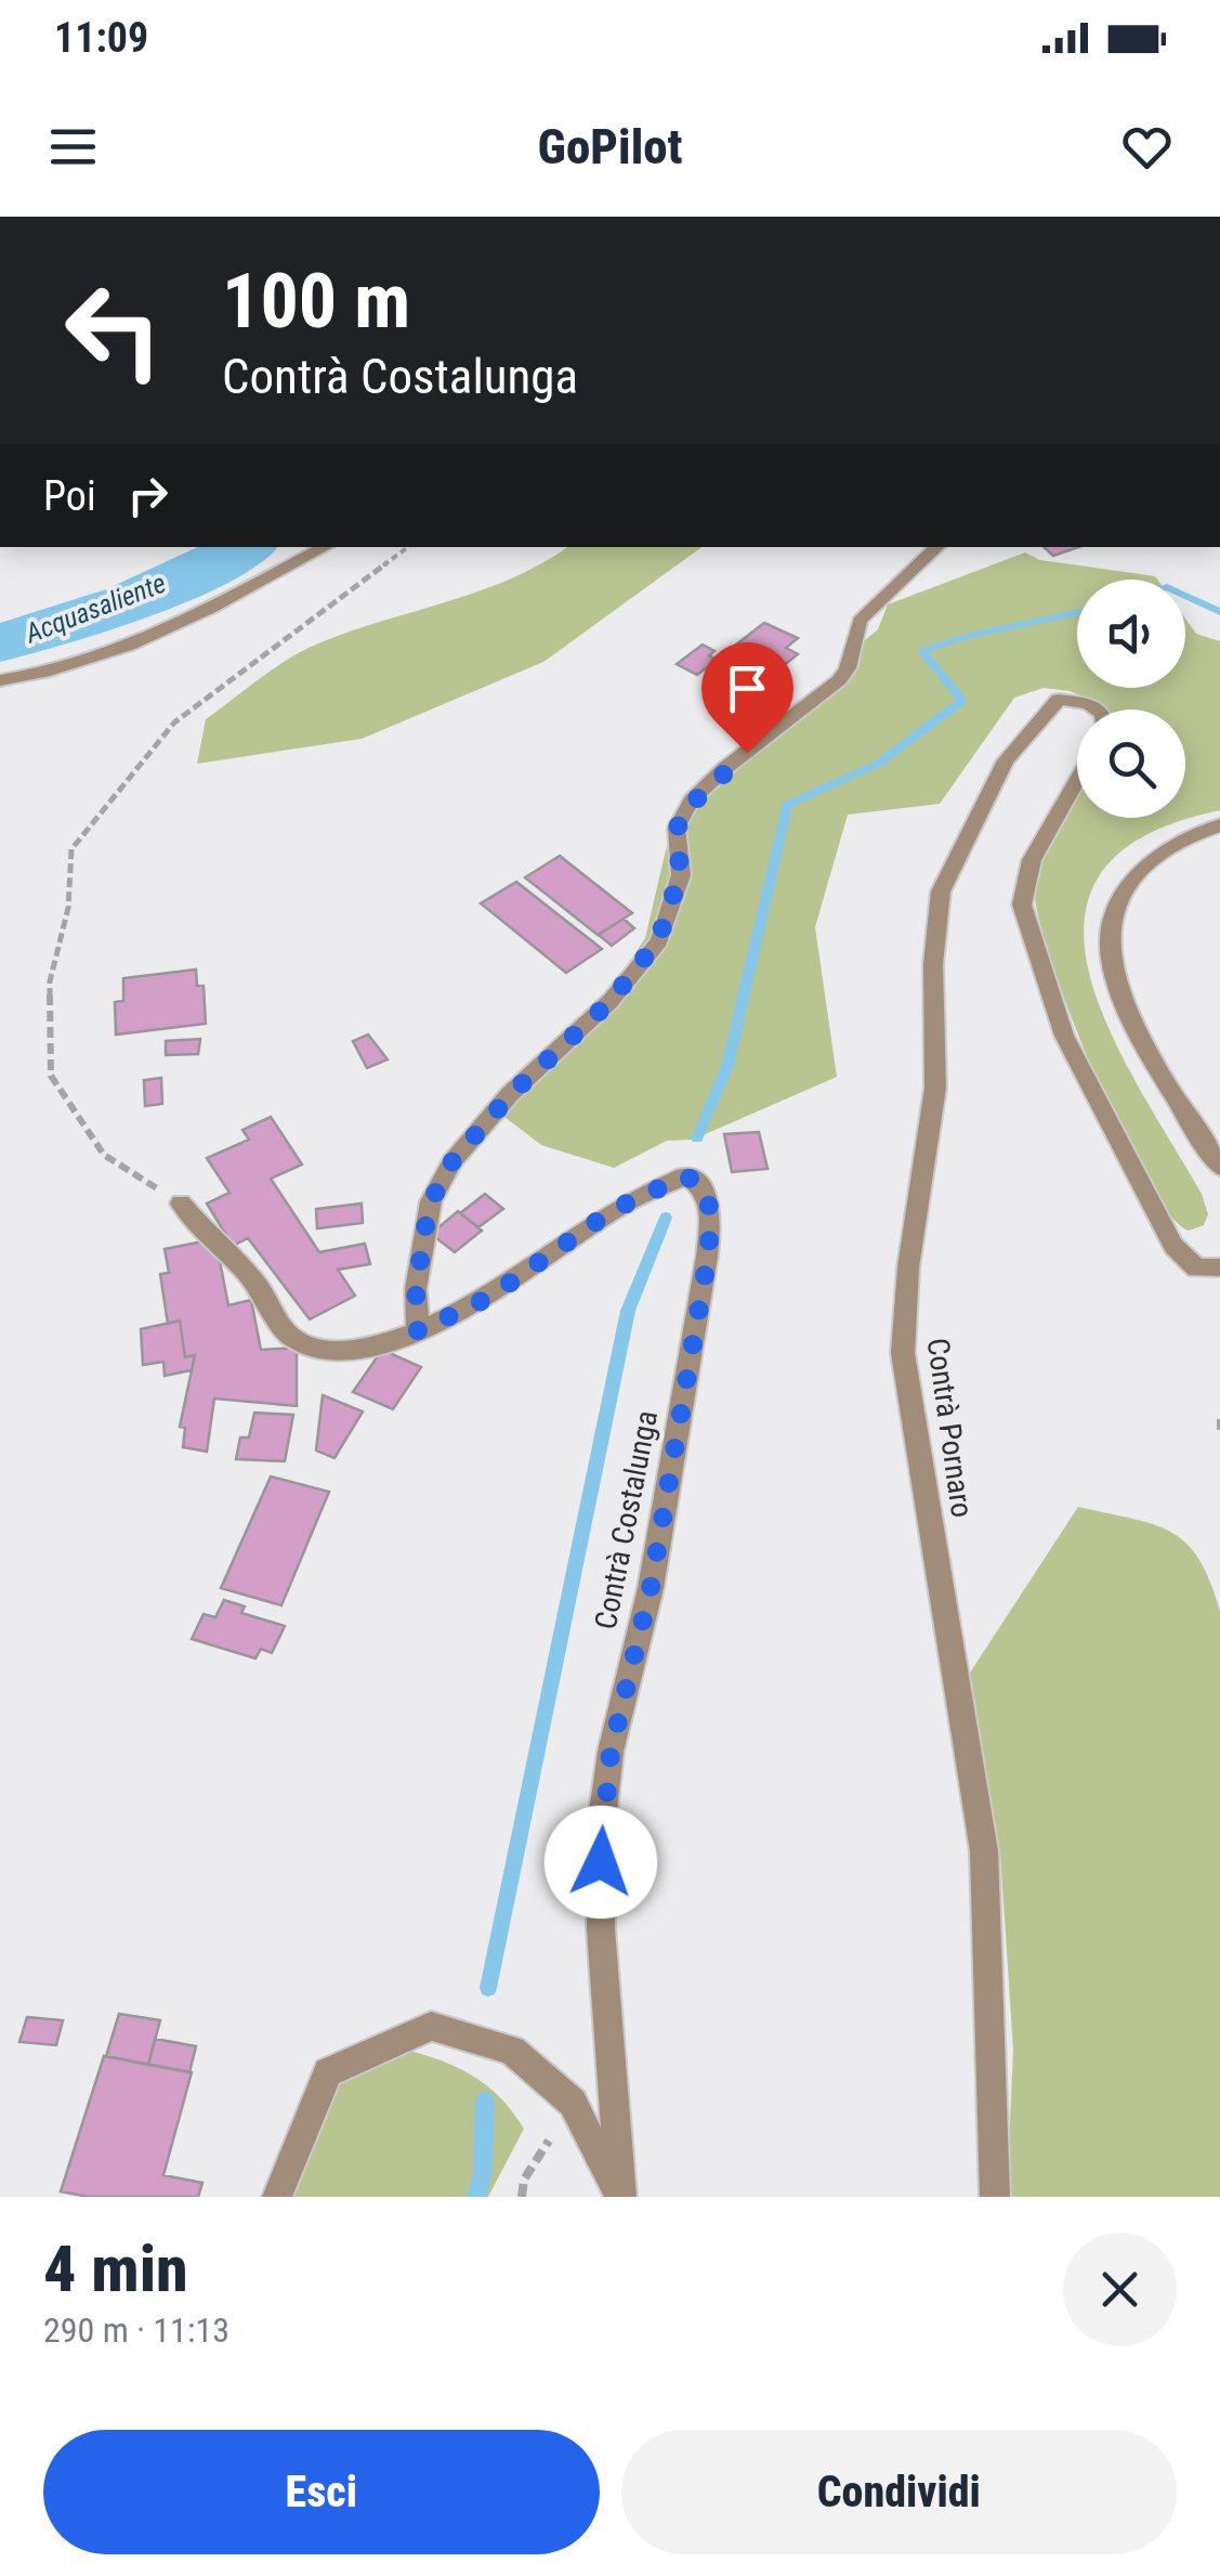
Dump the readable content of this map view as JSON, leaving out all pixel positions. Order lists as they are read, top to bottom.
{
  "streets": {
    "street": ["Contrà Pornaro", "Contrà Costalunga"]
  },
  "water": ["Acquasaliente"],
  "page": {
    "status": "11:09",
    "header": "GoPilot",
    "turn": ["100 m", "Contrà Costalunga"],
    "then": "Poi",
    "heading": ["4 min", "290 m · 11:13"],
    "buttons": ["Esci", "Condividi"]
  }
}
